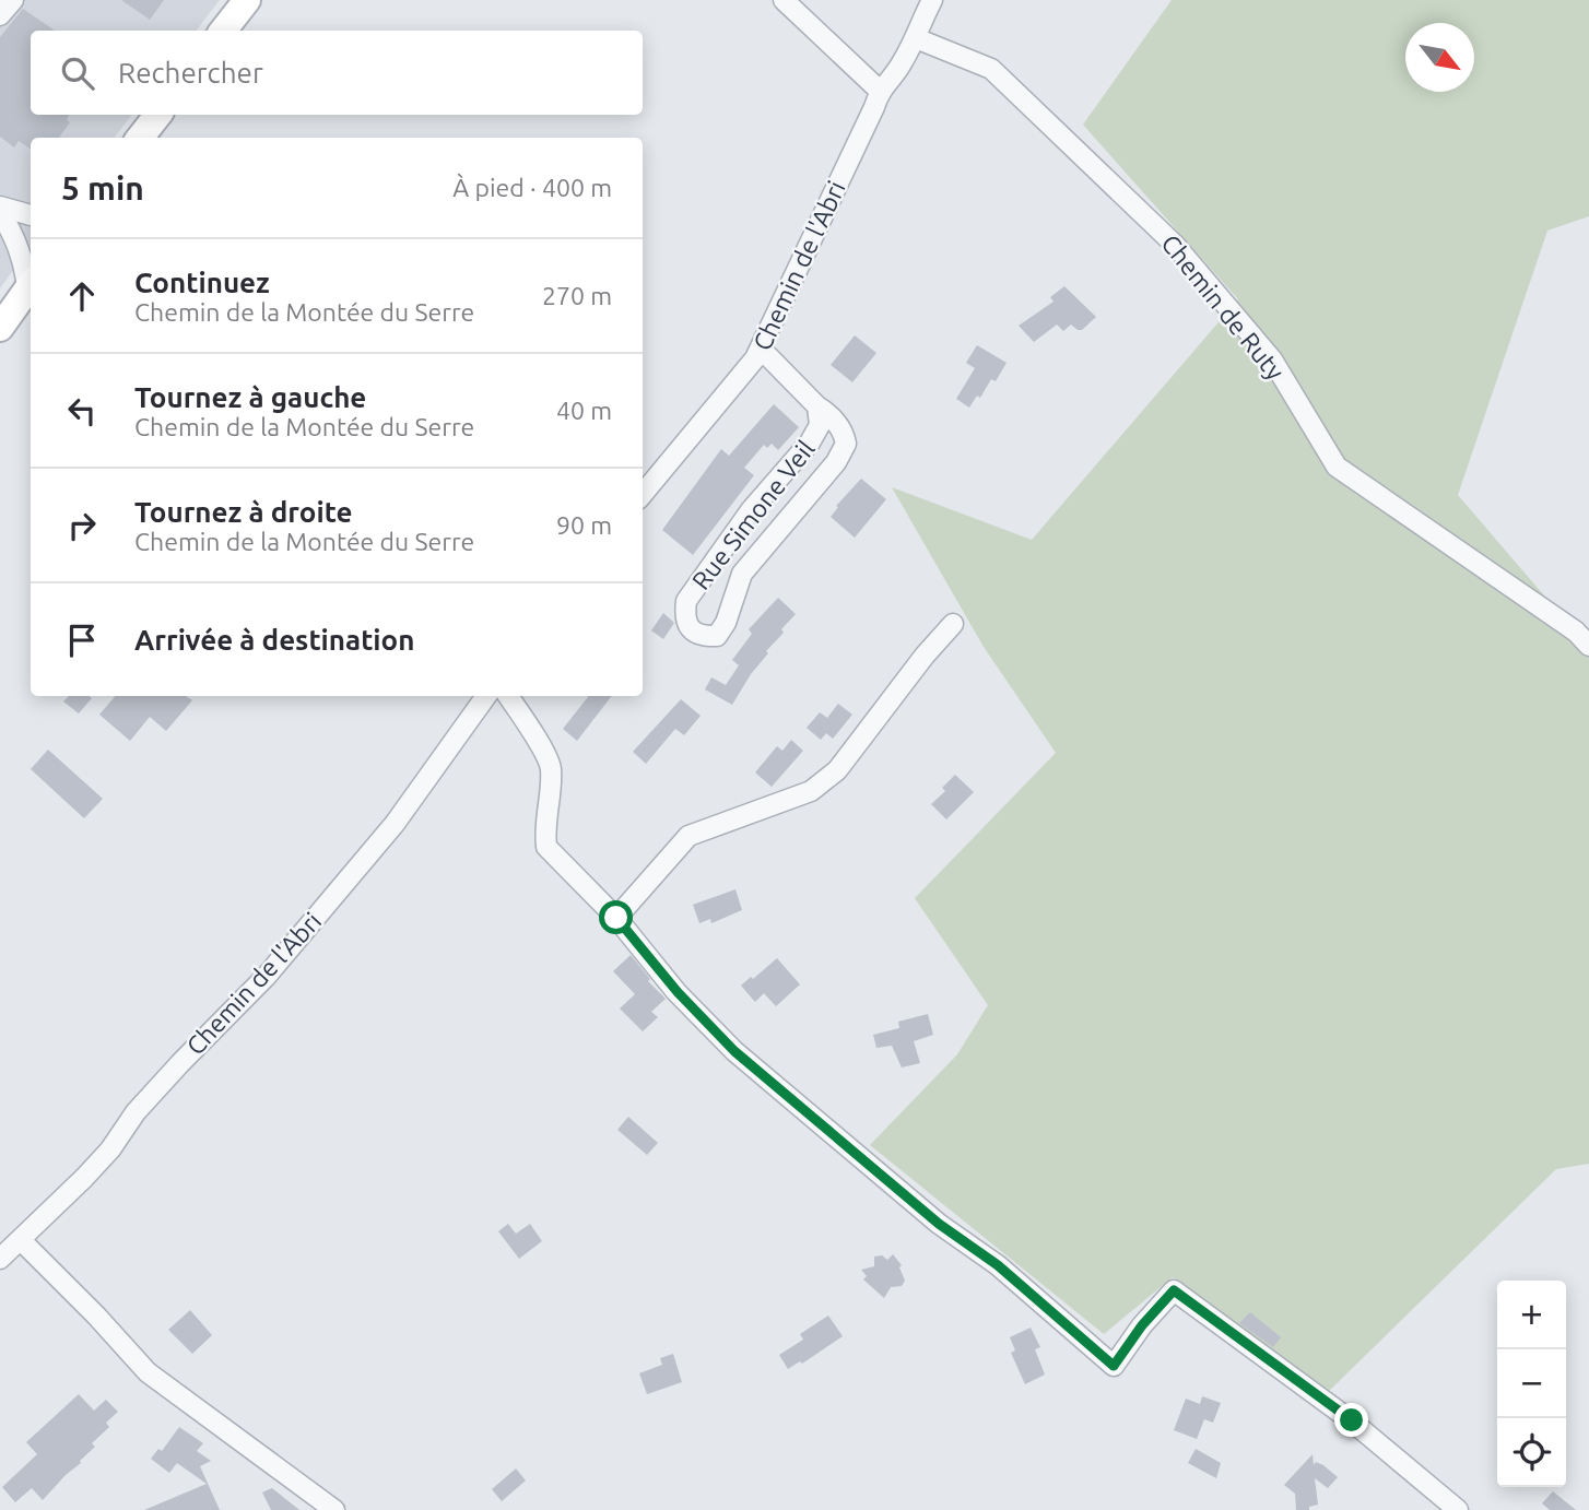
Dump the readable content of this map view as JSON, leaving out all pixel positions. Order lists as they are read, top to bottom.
{
  "streets": {
    "street": ["Chemin de l'Abri", "Chemin de Ruty", "Rue Simone Veil"]
  },
  "crossings": [
    ["Chemin de l'Abri", "Chemin de Ruty"],
    ["Chemin de l'Abri", "Rue Simone Veil"]
  ],
  "north": "bottom right",
  "page": {
    "search": "Rechercher",
    "heading": ["5 min", "À pied · 400 m"],
    "list": [
      ["Continuez", "Chemin de la Montée du Serre", "270 m"],
      ["Tournez à gauche", "Chemin de la Montée du Serre", "40 m"],
      ["Tournez à droite", "Chemin de la Montée du Serre", "90 m"],
      "Arrivée à destination"
    ],
    "map_buttons": ["+", "−"]
  }
}
